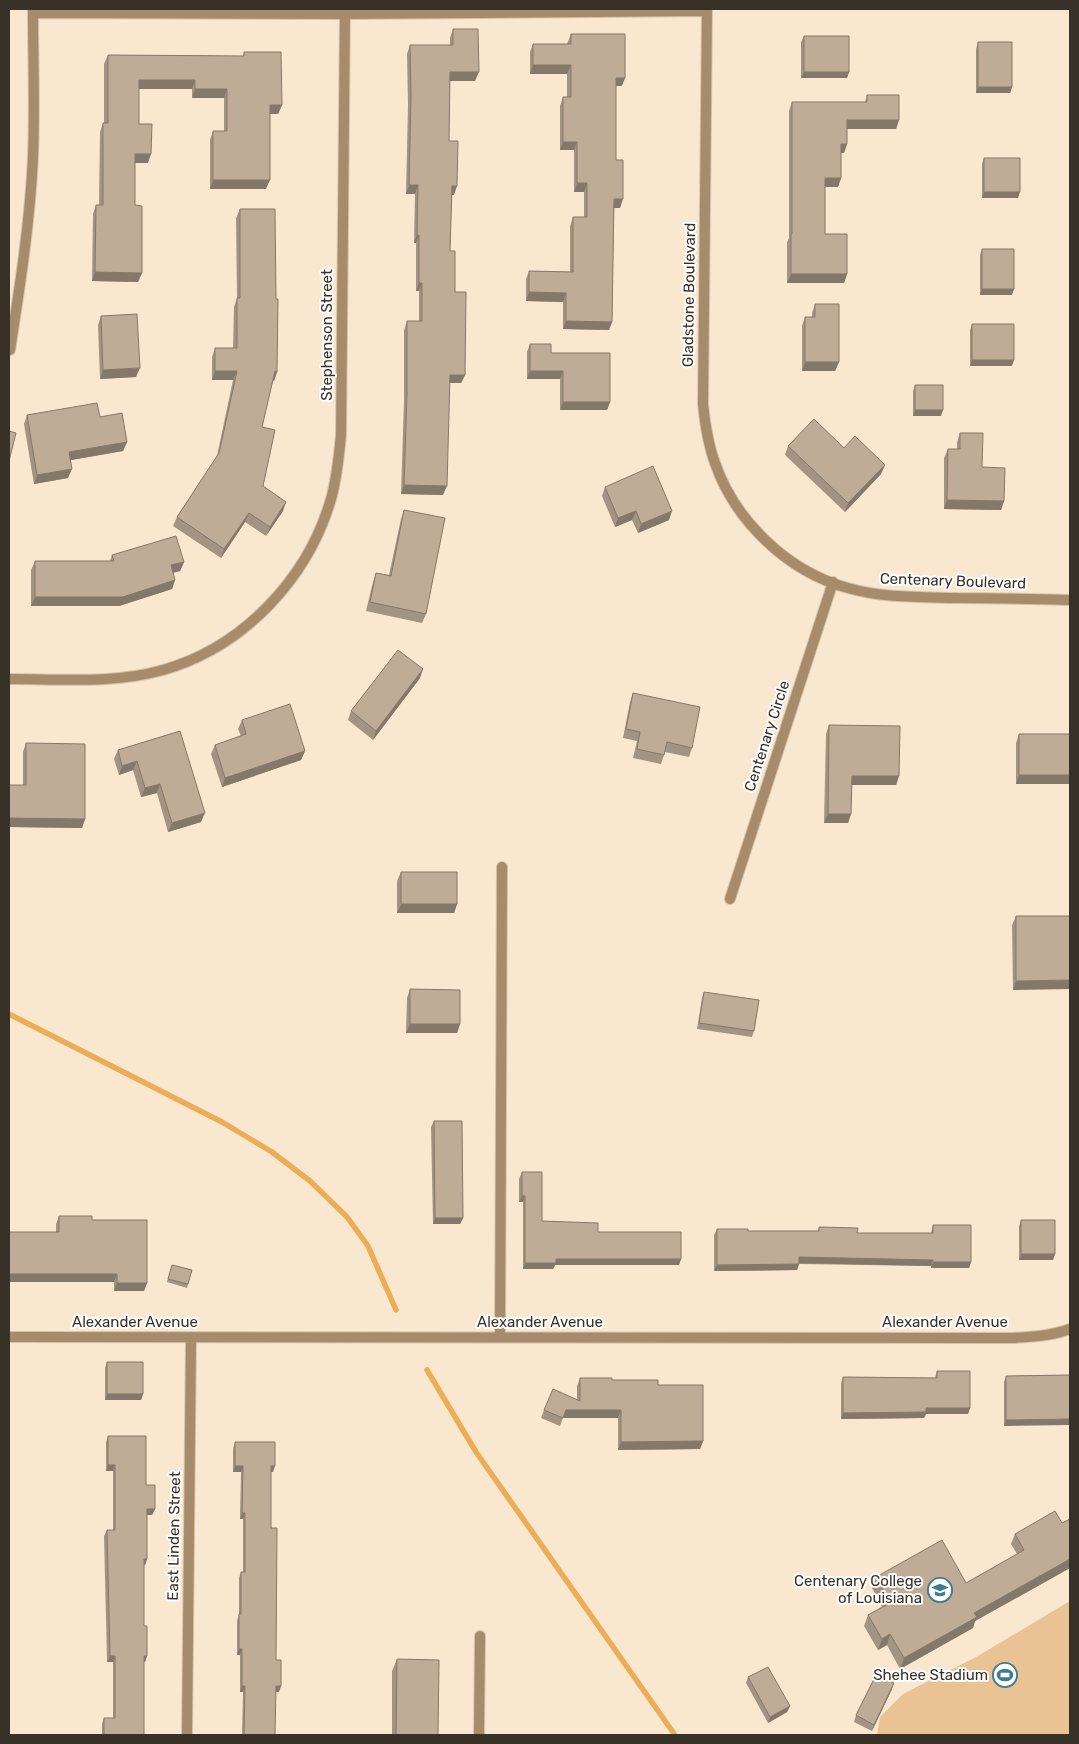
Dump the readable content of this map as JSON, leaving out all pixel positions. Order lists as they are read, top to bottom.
{
  "streets": {
    "street": [
      "Gladstone Boulevard",
      "Stephenson Street",
      "Centenary Boulevard",
      "Centenary Circle",
      "Alexander Avenue",
      "East Linden Street"
    ]
  },
  "crossings": [
    ["Gladstone Boulevard", "Centenary Boulevard"],
    ["Centenary Boulevard", "Centenary Circle"],
    ["Alexander Avenue", "East Linden Street"]
  ],
  "places": {
    "school or university": ["Centenary College of Louisiana"],
    "sports": ["Shehee Stadium"]
  }
}
